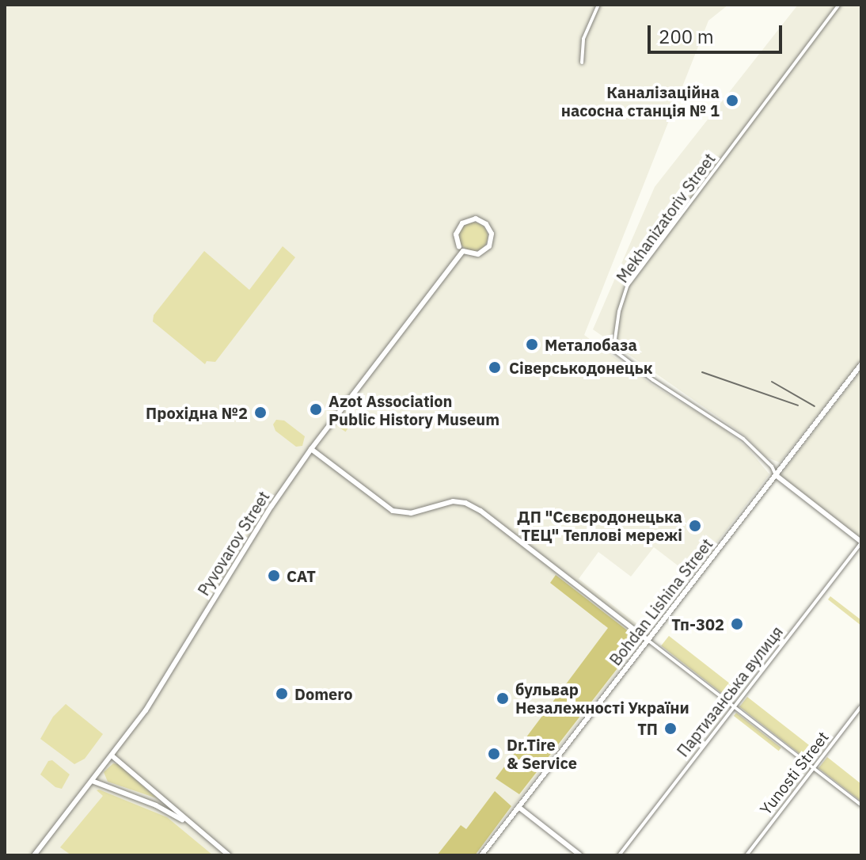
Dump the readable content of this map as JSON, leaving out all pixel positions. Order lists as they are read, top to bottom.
{
  "streets": {
    "street": [
      "Mekhanizatoriv Street",
      "Pyvovarov Street",
      "Bohdan Lishina Street",
      "Партизанська вулиця",
      "Yunosti Street"
    ]
  },
  "crossings": [
    ["Mekhanizatoriv Street", "Bohdan Lishina Street"]
  ],
  "places": [
    "Каналізаційна насосна станція № 1",
    "Металобаза",
    "Сіверськодонецьк",
    "Azot Association Public History Museum",
    "Прохідна №2",
    "ДП \"Сєвєродонецька ТЕЦ\" Теплові мережі",
    "CAT",
    "Тп-302",
    "Domero",
    "бульвар Незалежності України",
    "ТП",
    "Dr.Tire & Service"
  ],
  "scale_bar": "200 m"
}
